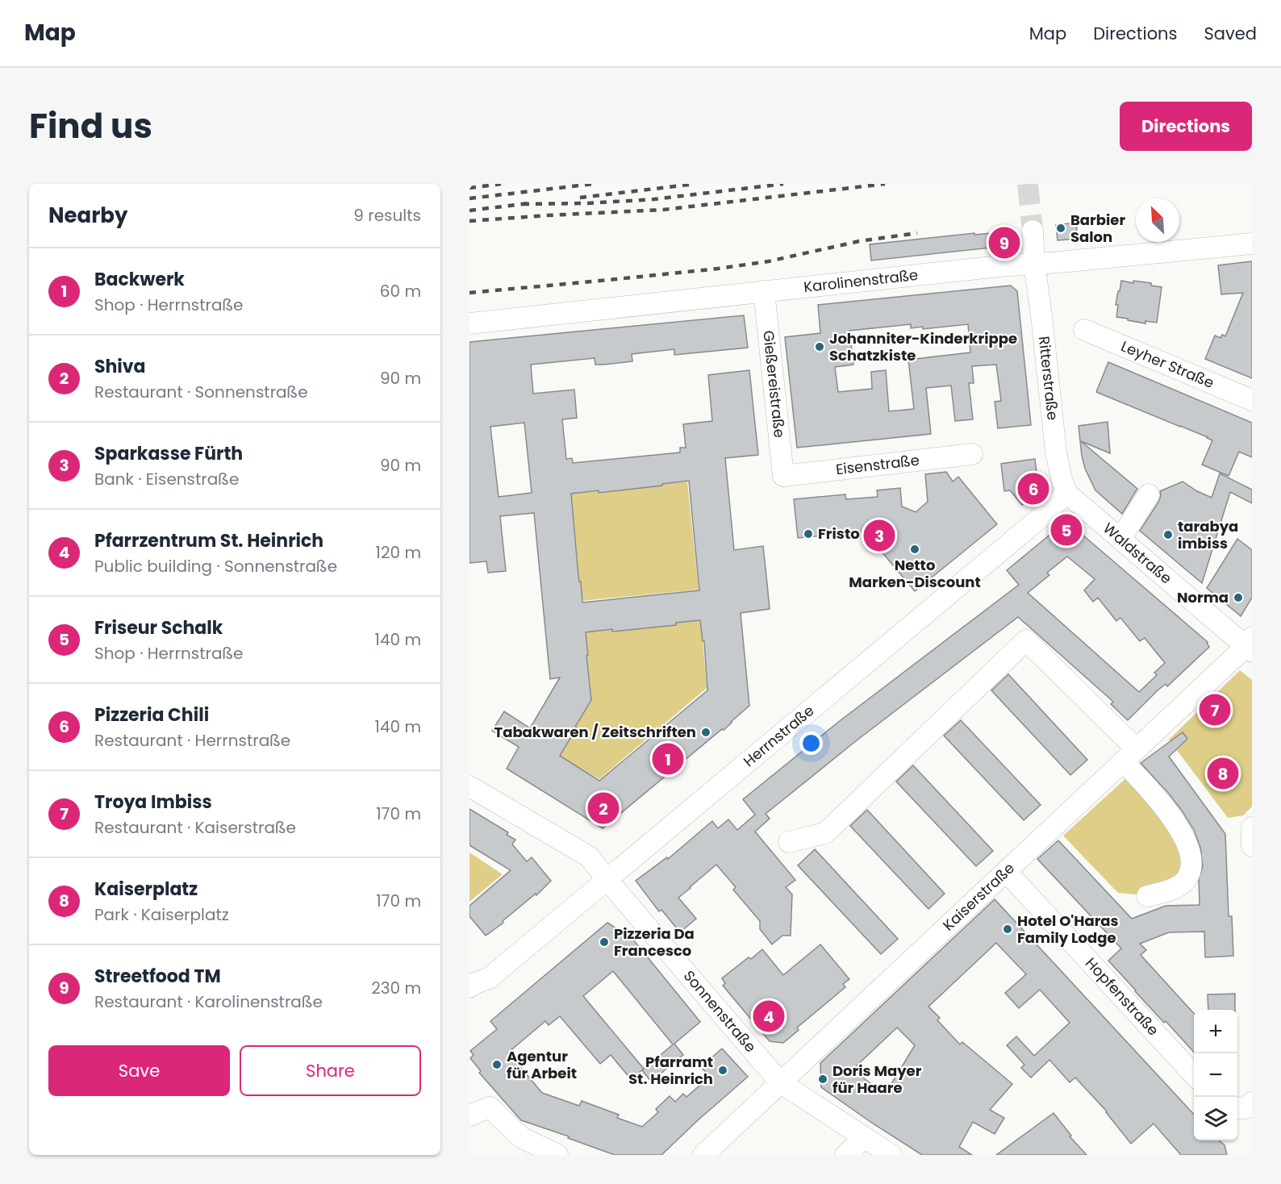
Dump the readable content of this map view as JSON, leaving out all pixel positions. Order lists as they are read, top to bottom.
{
  "streets": {
    "street": [
      "Karolinenstraße",
      "Leyher Straße",
      "Ritterstraße",
      "Gießereistraße",
      "Eisenstraße",
      "Waldstraße",
      "Herrnstraße",
      "Kaiserstraße",
      "Hopfenstraße",
      "Sonnenstraße"
    ]
  },
  "crossings": [
    ["Karolinenstraße", "Ritterstraße"],
    ["Karolinenstraße", "Gießereistraße"],
    ["Ritterstraße", "Waldstraße"],
    ["Ritterstraße", "Herrnstraße"],
    ["Gießereistraße", "Eisenstraße"],
    ["Waldstraße", "Herrnstraße"],
    ["Waldstraße", "Kaiserstraße"],
    ["Herrnstraße", "Sonnenstraße"],
    ["Kaiserstraße", "Hopfenstraße"],
    ["Kaiserstraße", "Sonnenstraße"]
  ],
  "places": [
    "Barbier Salon",
    "Johanniter-Kinderkrippe Schatzkiste",
    "Fristo",
    "tarabya imbiss",
    "Netto Marken-Discount",
    "Norma",
    "Tabakwaren / Zeitschriften",
    "Hotel O'Haras Family Lodge",
    "Pizzeria Da Francesco",
    "Agentur für Arbeit",
    "Pfarramt St. Heinrich",
    "Doris Mayer für Haare"
  ],
  "north": "top left",
  "page": {
    "header": "Map",
    "nav": ["Map", "Directions", "Saved"],
    "title": "Find us",
    "buttons": [
      "Directions",
      ["Save", "Share"]
    ],
    "heading": ["Nearby", "9 results"],
    "pins": [
      "9",
      "6",
      "5",
      "3",
      "7",
      "1",
      "8",
      "2",
      "4"
    ],
    "list": [
      {
        "mark": "1",
        "name": "Backwerk",
        "note": "Shop · Herrnstraße",
        "value": "60 m"
      },
      {
        "mark": "2",
        "name": "Shiva",
        "note": "Restaurant · Sonnenstraße",
        "value": "90 m"
      },
      {
        "mark": "3",
        "name": "Sparkasse Fürth",
        "note": "Bank · Eisenstraße",
        "value": "90 m"
      },
      {
        "mark": "4",
        "name": "Pfarrzentrum St. Heinrich",
        "note": "Public building · Sonnenstraße",
        "value": "120 m"
      },
      {
        "mark": "5",
        "name": "Friseur Schalk",
        "note": "Shop · Herrnstraße",
        "value": "140 m"
      },
      {
        "mark": "6",
        "name": "Pizzeria Chili",
        "note": "Restaurant · Herrnstraße",
        "value": "140 m"
      },
      {
        "mark": "7",
        "name": "Troya Imbiss",
        "note": "Restaurant · Kaiserstraße",
        "value": "170 m"
      },
      {
        "mark": "8",
        "name": "Kaiserplatz",
        "note": "Park · Kaiserplatz",
        "value": "170 m"
      },
      {
        "mark": "9",
        "name": "Streetfood TM",
        "note": "Restaurant · Karolinenstraße",
        "value": "230 m"
      }
    ],
    "map_buttons": ["+", "−"]
  }
}
